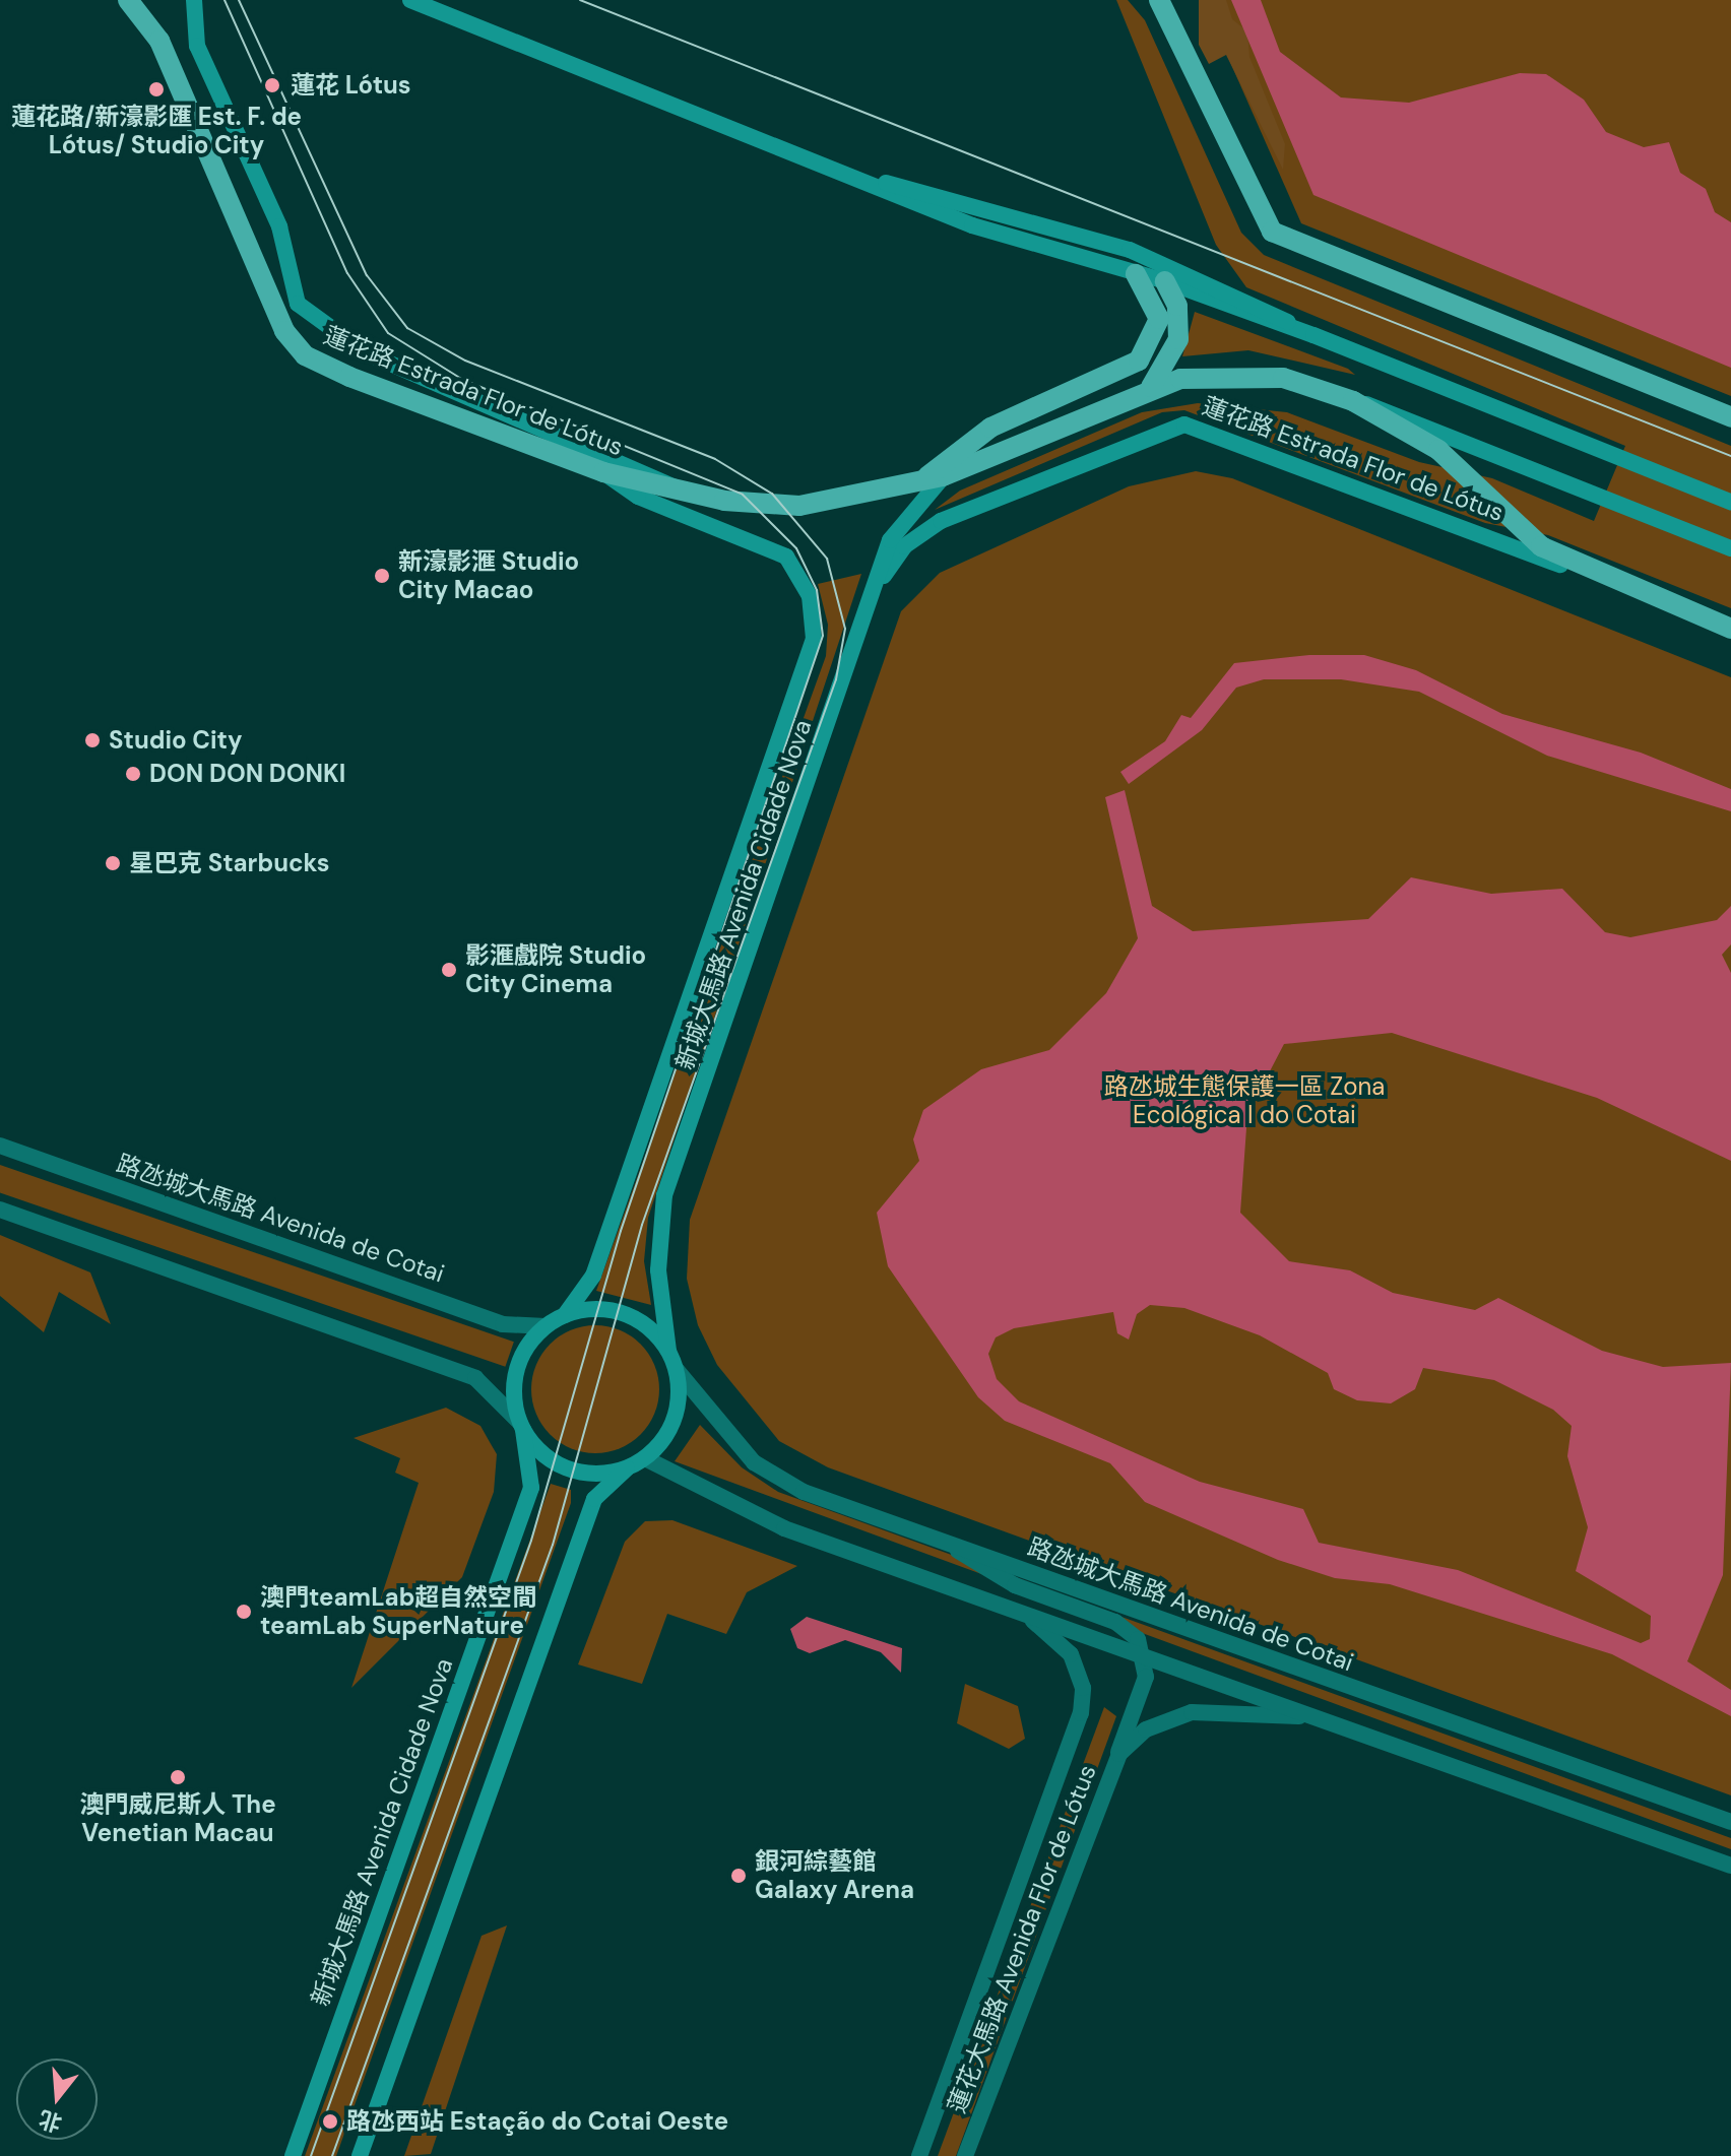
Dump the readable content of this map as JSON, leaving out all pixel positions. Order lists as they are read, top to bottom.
{
  "streets": {
    "main road": ["蓮花路 Estrada Flor de Lótus", "新城大馬路 Avenida Cidade Nova"],
    "street": ["路氹城大馬路 Avenida de Cotai", "蓮花大馬路 Avenida Flor de Lótus"]
  },
  "crossings": [
    ["蓮花路 Estrada Flor de Lótus", "新城大馬路 Avenida Cidade Nova"],
    ["新城大馬路 Avenida Cidade Nova", "路氹城大馬路 Avenida de Cotai"]
  ],
  "parks": ["路氹城生態保護一區 Zona Ecológica I do Cotai"],
  "places": [
    "蓮花 Lótus",
    "蓮花路/新濠影匯 Est. F. de Lótus/ Studio City",
    "新濠影滙 Studio City Macao",
    "Studio City",
    "DON DON DONKI",
    "星巴克 Starbucks",
    "影滙戲院 Studio City Cinema",
    "澳門teamLab超自然空間 teamLab SuperNature",
    "澳門威尼斯人 The Venetian Macau",
    "銀河綜藝館 Galaxy Arena",
    "路氹西站 Estação do Cotai Oeste"
  ],
  "north": "bottom"
}
